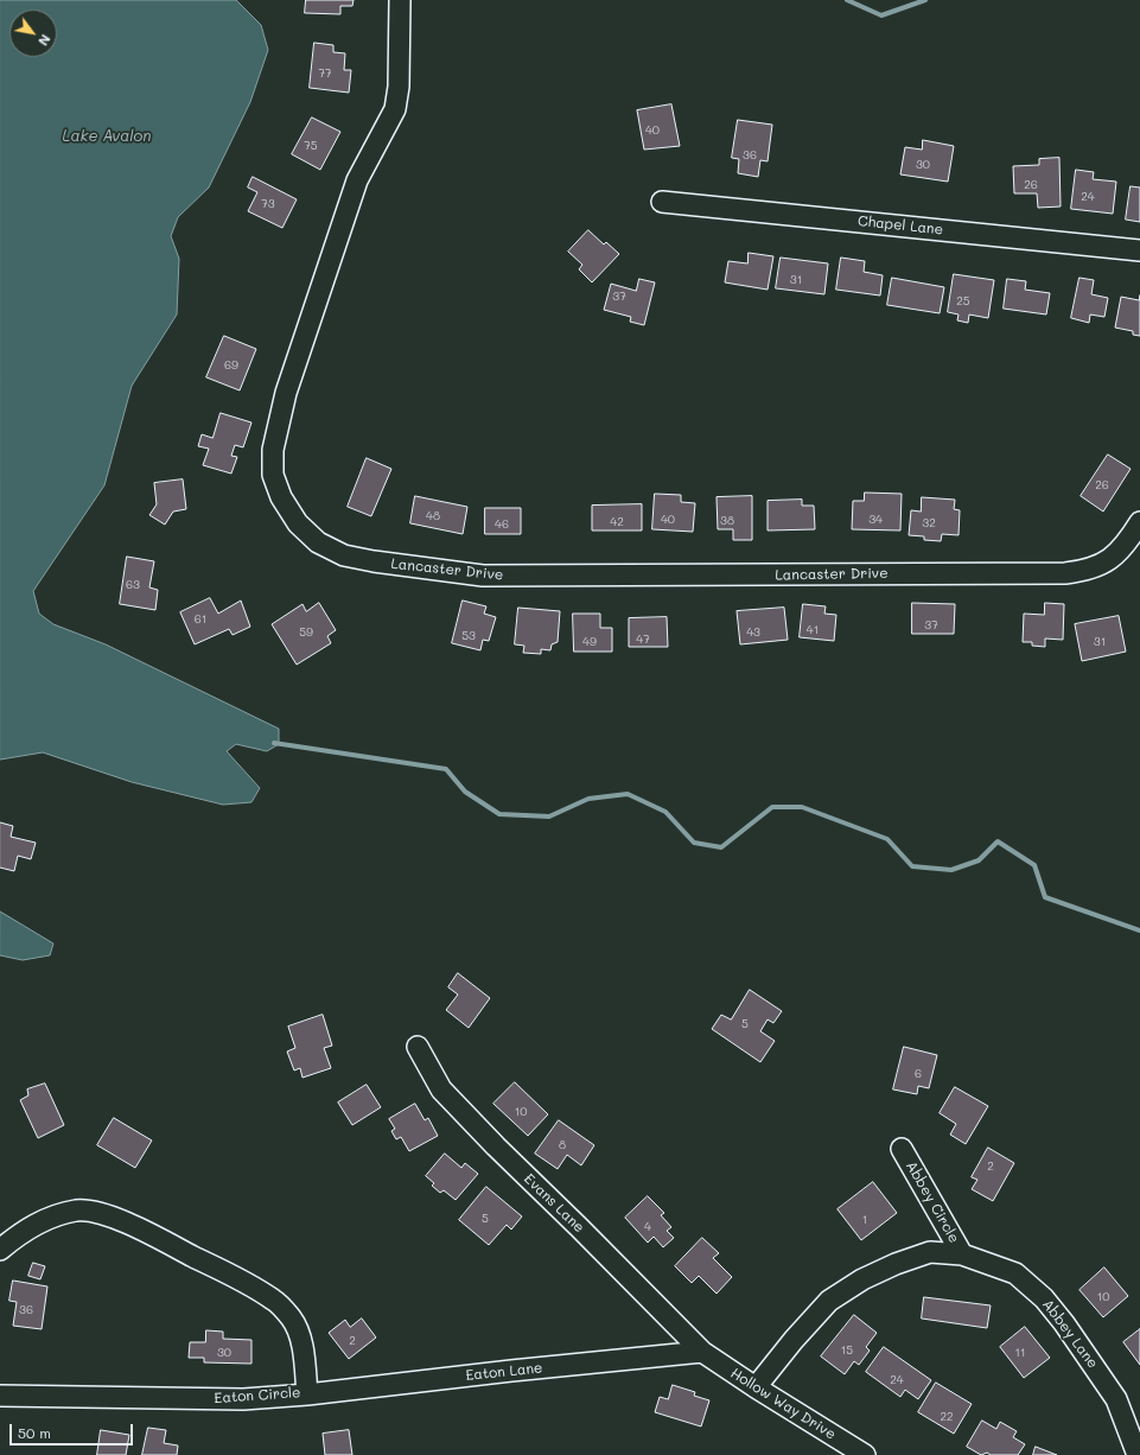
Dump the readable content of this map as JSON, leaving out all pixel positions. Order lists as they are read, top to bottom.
{
  "streets": {
    "street": [
      "Chapel Lane",
      "Lancaster Drive",
      "Abbey Circle",
      "Evans Lane",
      "Abbey Lane",
      "Eaton Lane",
      "Eaton Circle",
      "Hollow Way Drive"
    ]
  },
  "crossings": [
    ["Abbey Circle", "Abbey Lane"],
    ["Evans Lane", "Eaton Lane"],
    ["Evans Lane", "Hollow Way Drive"],
    ["Abbey Lane", "Hollow Way Drive"],
    ["Eaton Lane", "Eaton Circle"],
    ["Eaton Lane", "Hollow Way Drive"]
  ],
  "water": ["Lake Avalon"],
  "house_numbers": [
    "77",
    "40",
    "75",
    "36",
    "30",
    "26",
    "24",
    "73",
    "31",
    "37",
    "25",
    "69",
    "26",
    "48",
    "40",
    "34",
    "38",
    "42",
    "32",
    "46",
    "63",
    "61",
    "37",
    "41",
    "59",
    "43",
    "53",
    "47",
    "49",
    "31",
    "5",
    "6",
    "10",
    "8",
    "2",
    "5",
    "1",
    "4",
    "10",
    "36",
    "2",
    "15",
    "30",
    "11",
    "24",
    "22"
  ],
  "scale_bar": "50 m",
  "north": "bottom right"
}
